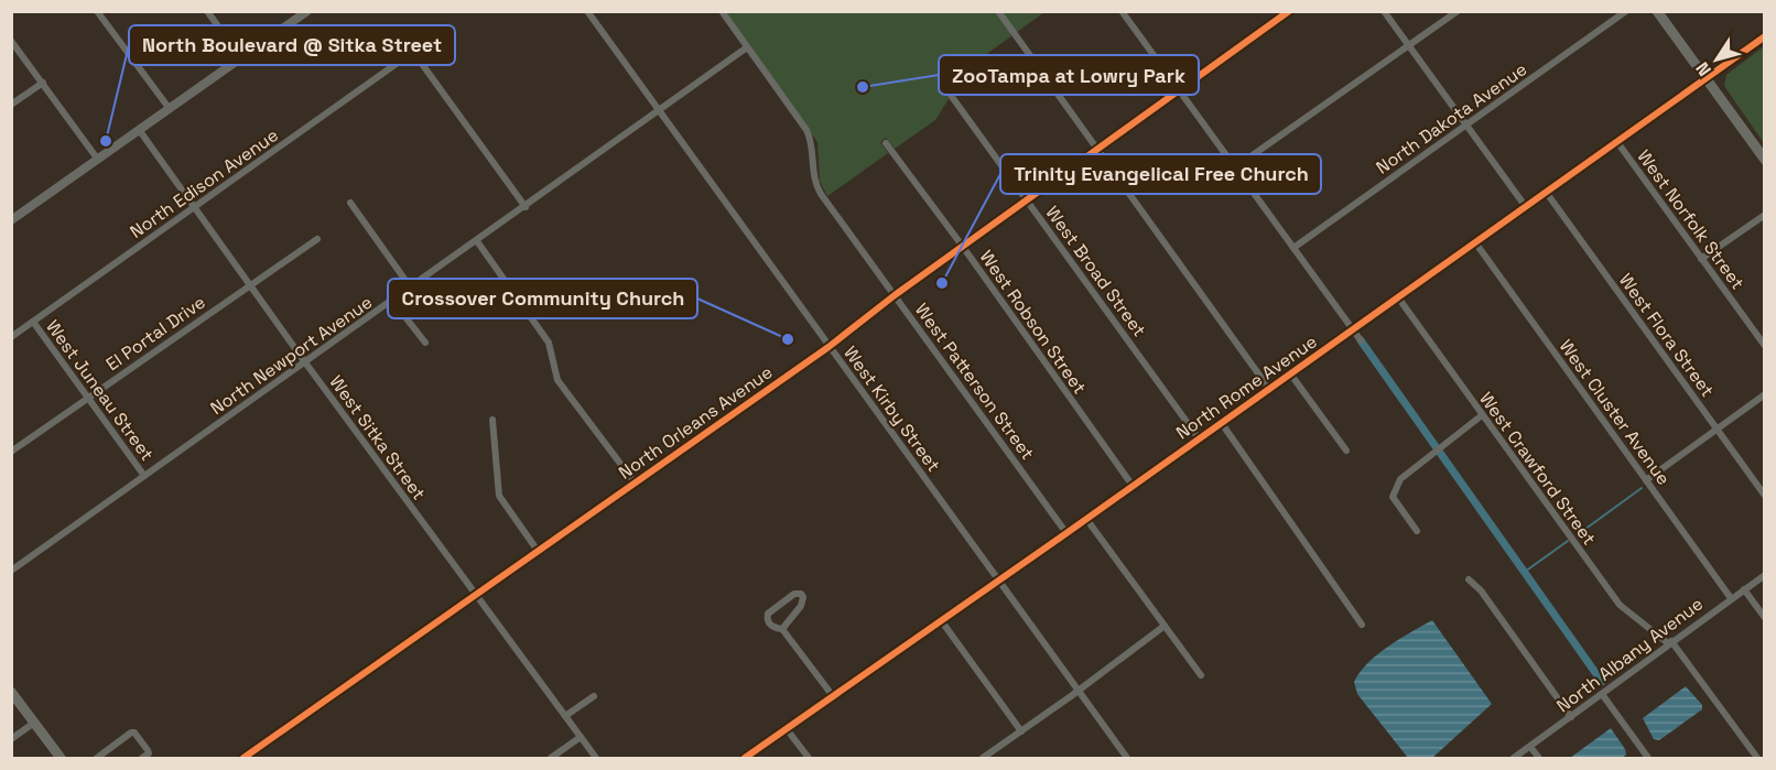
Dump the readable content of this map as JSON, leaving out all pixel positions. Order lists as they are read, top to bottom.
{
  "streets": {
    "street": [
      "North Dakota Avenue",
      "North Edison Avenue",
      "West Norfolk Street",
      "West Broad Street",
      "West Robson Street",
      "El Portal Drive",
      "West Flora Street",
      "North Newport Avenue",
      "West Patterson Street",
      "North Rome Avenue",
      "West Juneau Street",
      "West Kirby Street",
      "West Cluster Avenue",
      "North Orleans Avenue",
      "West Sitka Street",
      "West Crawford Street",
      "North Albany Avenue"
    ]
  },
  "crossings": [
    ["North Edison Avenue", "North Newport Avenue"],
    ["North Edison Avenue", "West Juneau Street"],
    ["North Edison Avenue", "West Sitka Street"],
    ["West Norfolk Street", "North Rome Avenue"],
    ["West Broad Street", "North Rome Avenue"],
    ["West Broad Street", "North Orleans Avenue"],
    ["West Robson Street", "North Rome Avenue"],
    ["West Robson Street", "North Orleans Avenue"],
    ["El Portal Drive", "West Juneau Street"],
    ["El Portal Drive", "West Sitka Street"],
    ["West Flora Street", "North Rome Avenue"],
    ["North Newport Avenue", "West Patterson Street"],
    ["North Newport Avenue", "West Juneau Street"],
    ["North Newport Avenue", "West Kirby Street"],
    ["North Newport Avenue", "West Sitka Street"],
    ["West Patterson Street", "North Rome Avenue"],
    ["West Patterson Street", "North Orleans Avenue"],
    ["North Rome Avenue", "West Kirby Street"],
    ["North Rome Avenue", "West Cluster Avenue"],
    ["North Rome Avenue", "West Crawford Street"],
    ["West Kirby Street", "North Orleans Avenue"],
    ["West Cluster Avenue", "North Albany Avenue"],
    ["North Orleans Avenue", "West Sitka Street"],
    ["West Crawford Street", "North Albany Avenue"]
  ],
  "places": [
    "ZooTampa at Lowry Park",
    "North Boulevard @ Sitka Street",
    "Trinity Evangelical Free Church",
    "Crossover Community Church"
  ],
  "north": "bottom left"
}
